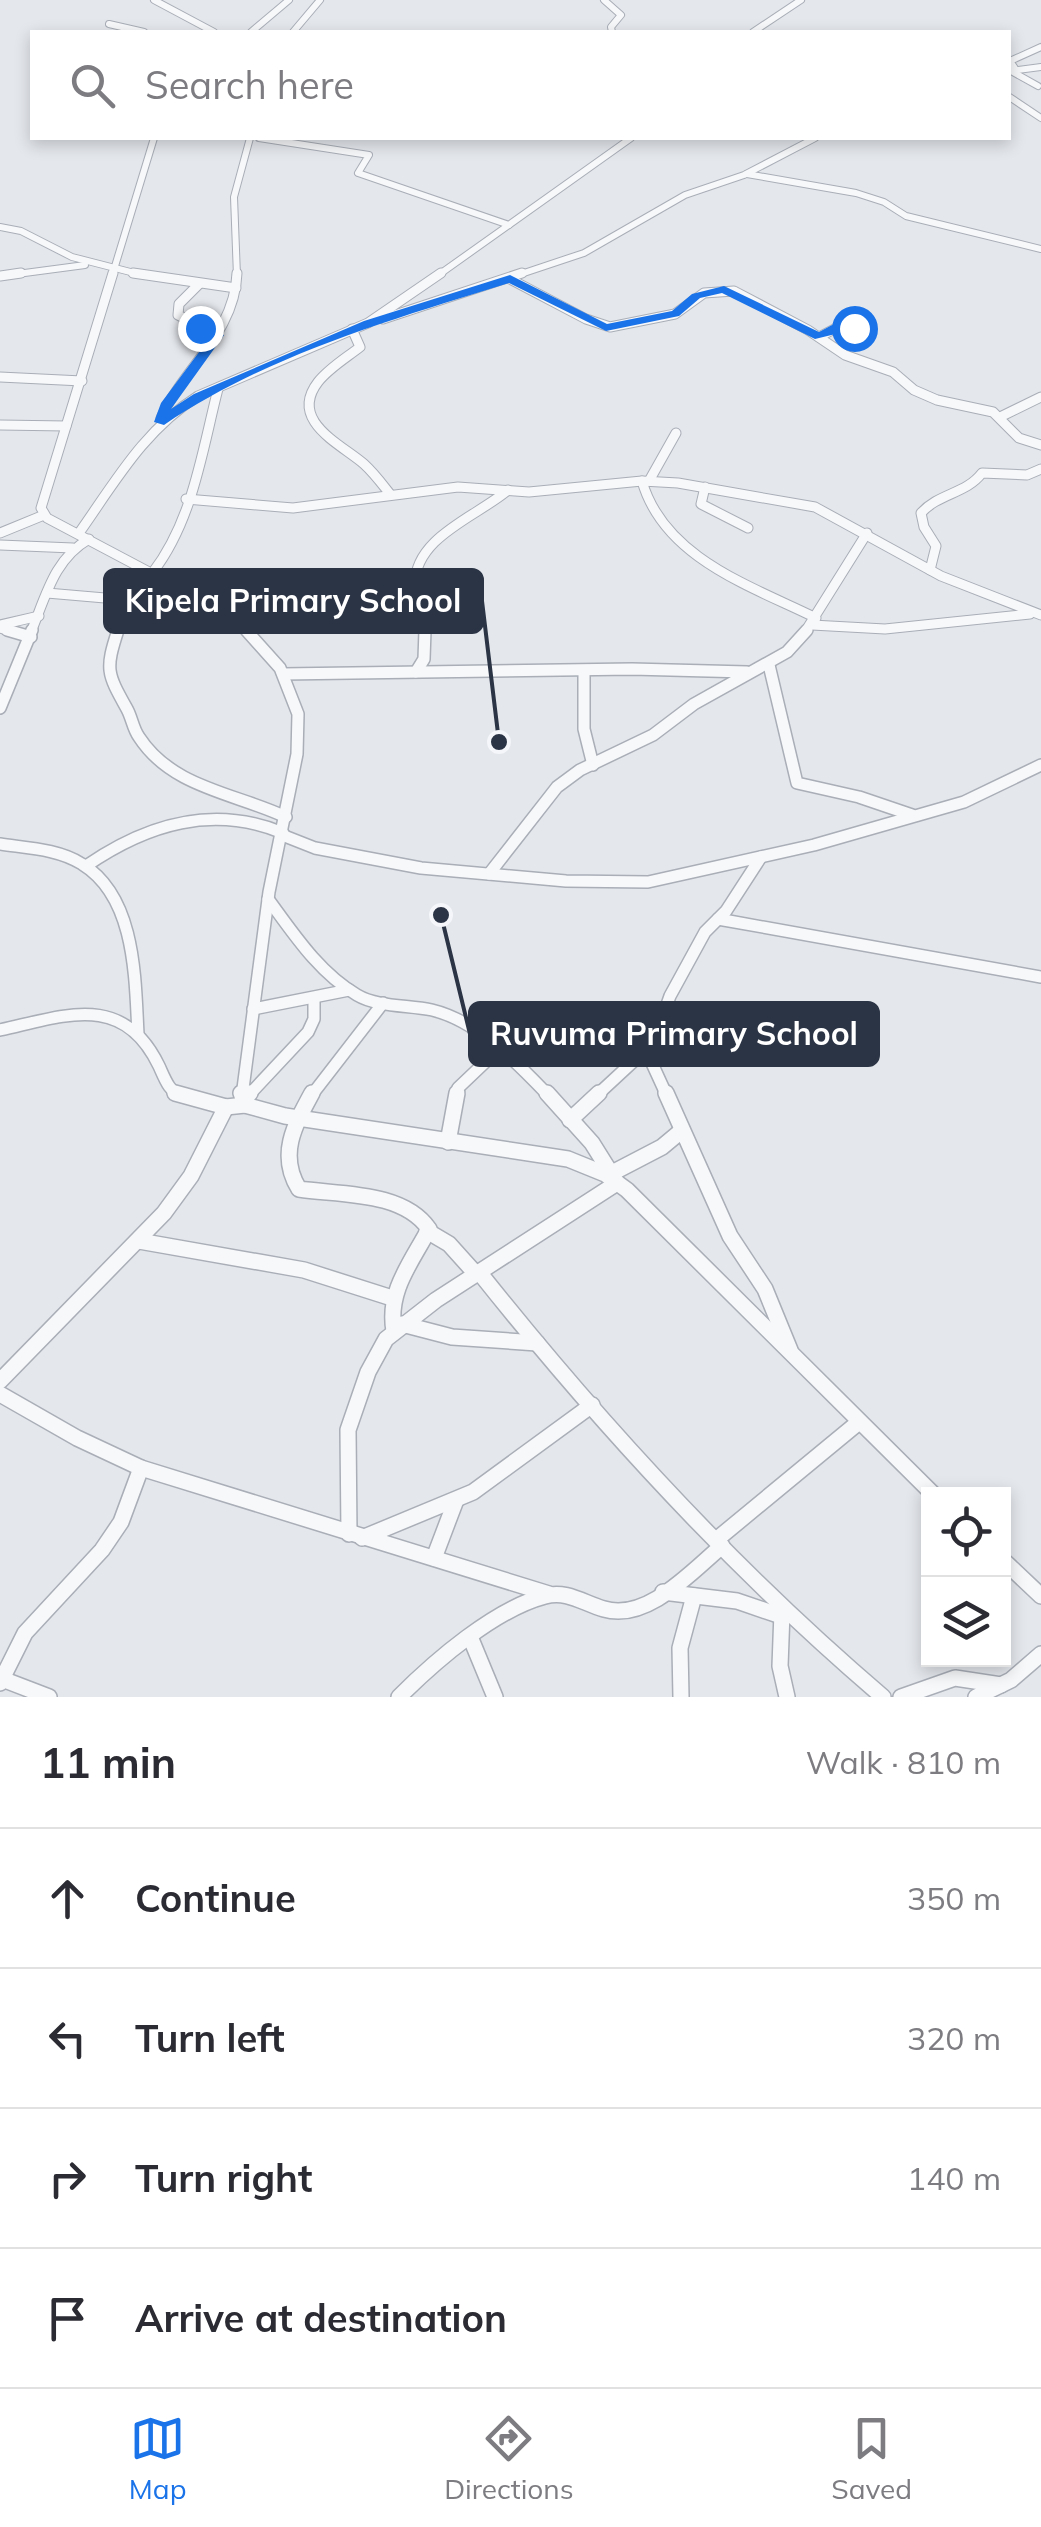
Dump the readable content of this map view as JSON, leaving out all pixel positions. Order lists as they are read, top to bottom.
{
  "places": ["Kipela Primary School", "Ruvuma Primary School"],
  "page": {
    "search": "Search here",
    "heading": ["11 min", "Walk · 810 m"],
    "list": [
      ["Continue", "350 m"],
      ["Turn left", "320 m"],
      ["Turn right", "140 m"],
      "Arrive at destination"
    ],
    "nav": ["Map", "Directions", "Saved"]
  }
}
